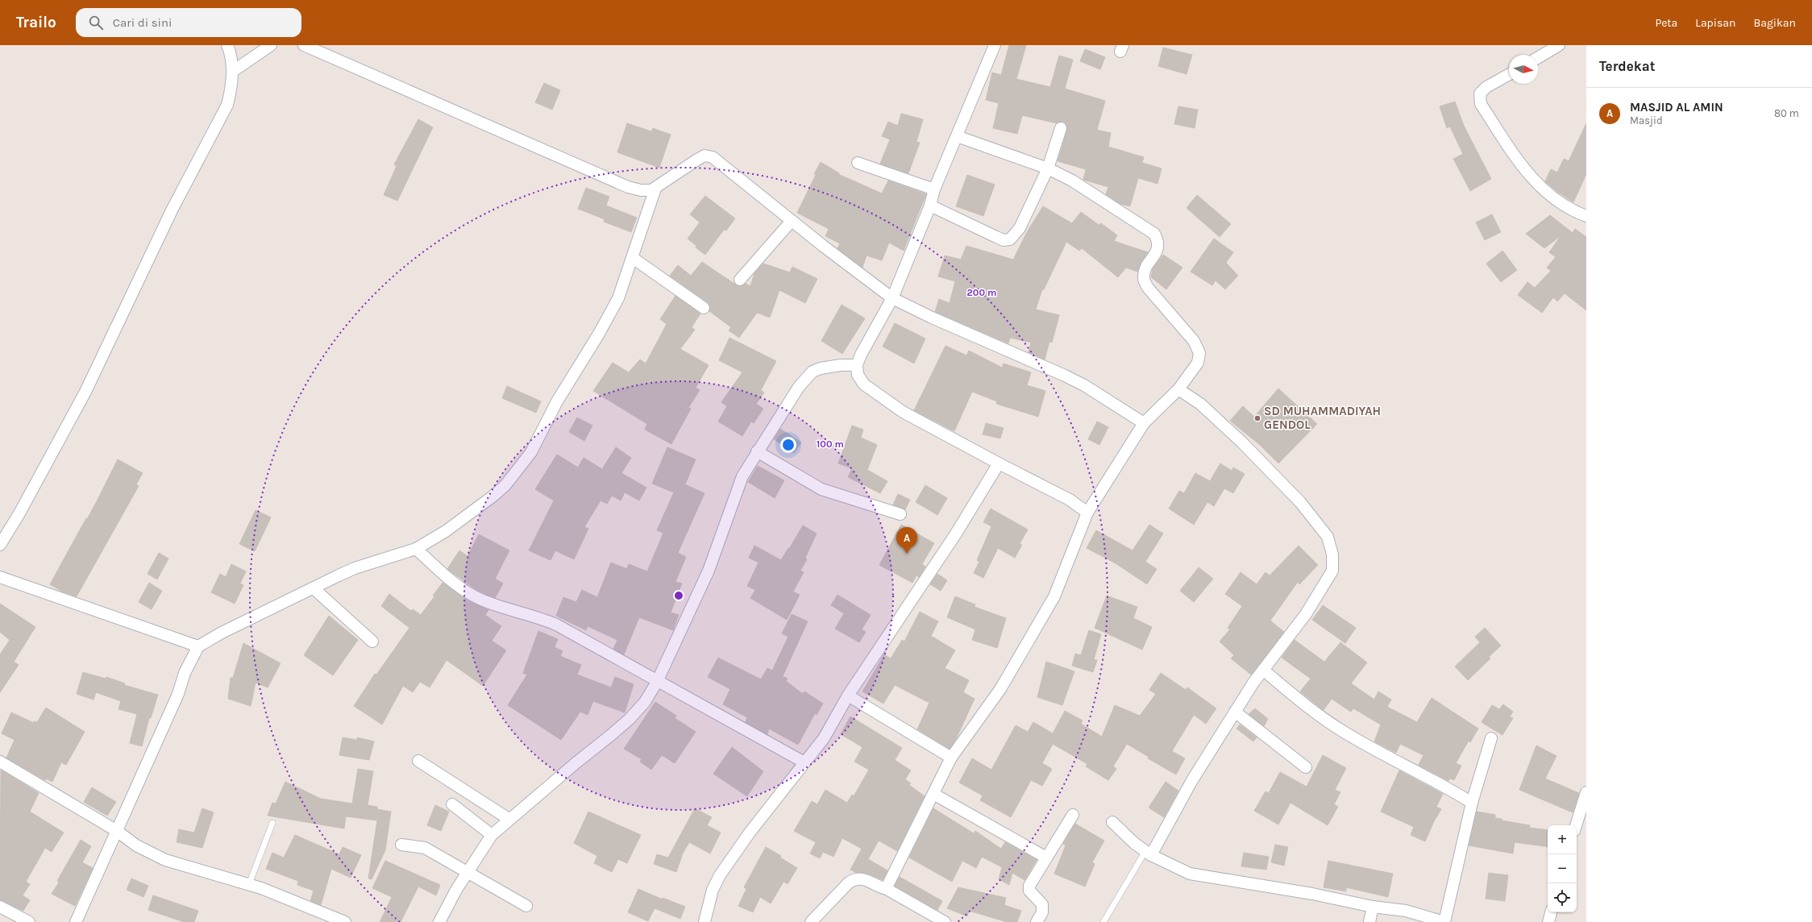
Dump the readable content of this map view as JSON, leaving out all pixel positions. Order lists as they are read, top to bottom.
{
  "places": ["SD MUHAMMADIYAH GENDOL"],
  "north": "right",
  "page": {
    "header": "Trailo",
    "search": "Cari di sini",
    "nav": ["Peta", "Lapisan", "Bagikan"],
    "heading": "Terdekat",
    "list": [
      {
        "mark": "A",
        "name": "MASJID AL AMIN",
        "note": "Masjid",
        "value": "80 m"
      }
    ],
    "pins": "A",
    "map_buttons": ["+", "−"]
  },
  "rings": ["200 m", "100 m"]
}
